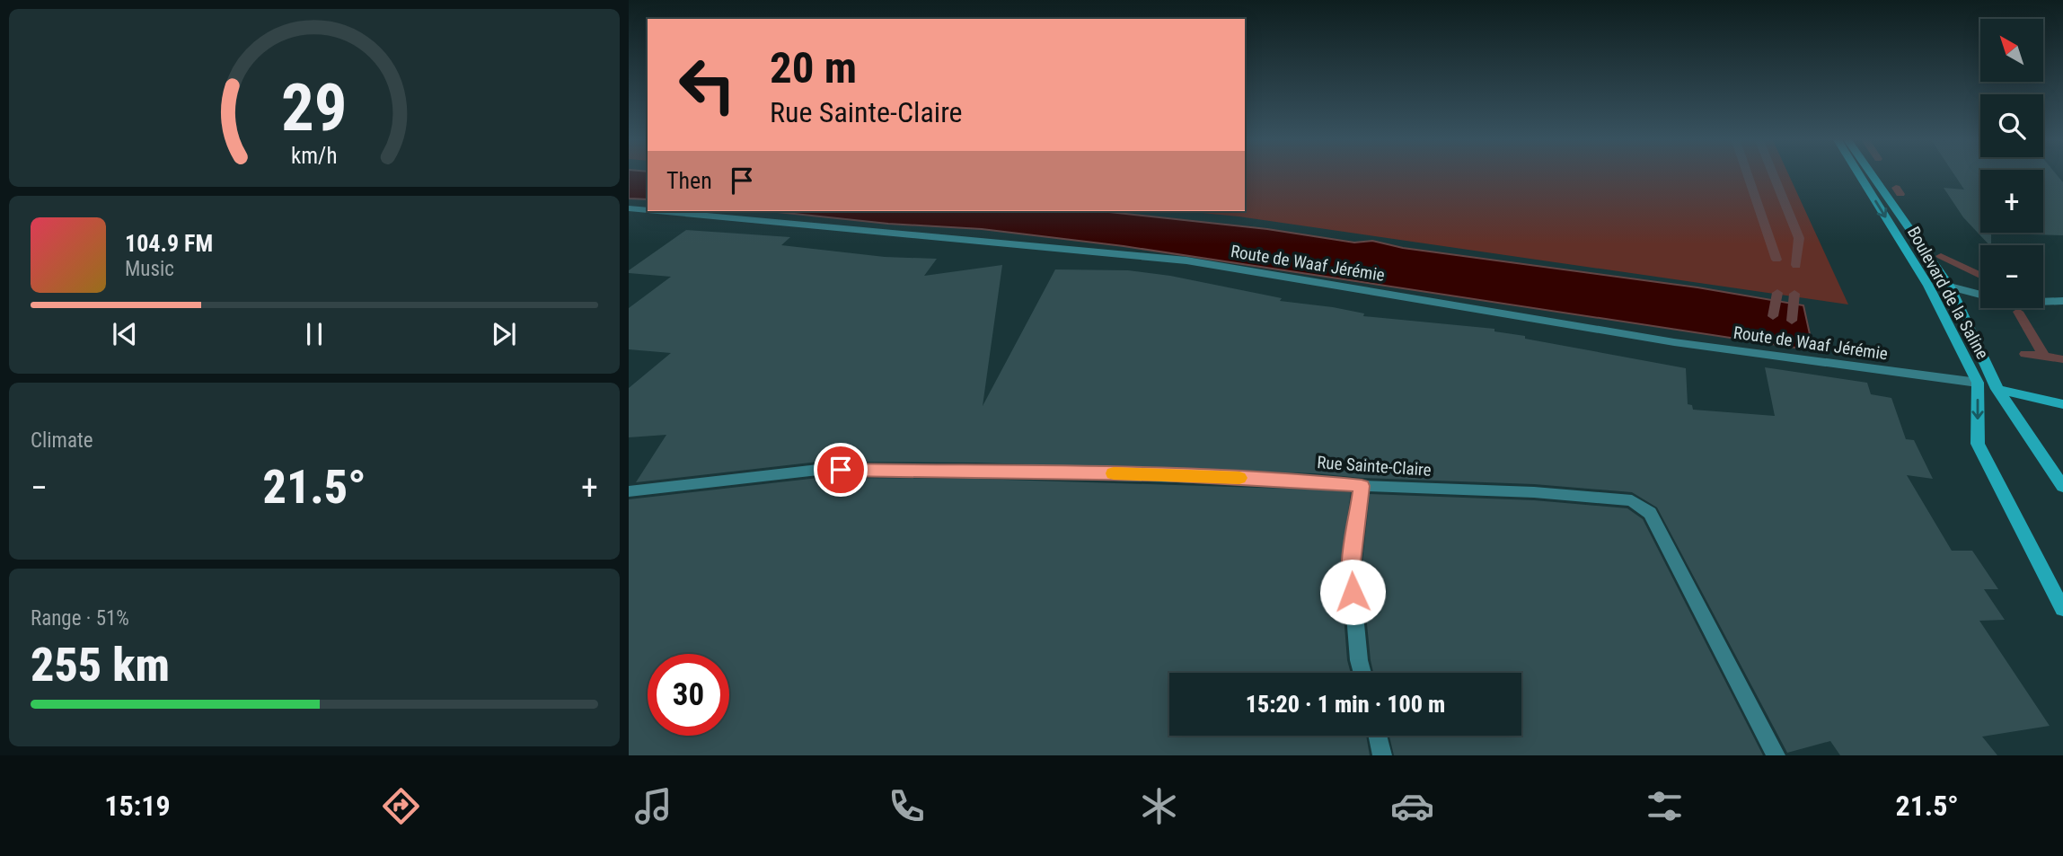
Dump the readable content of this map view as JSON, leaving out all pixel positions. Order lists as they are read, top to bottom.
{
  "streets": {
    "main road": ["Boulevard de la Saline"],
    "street": ["Route de Waaf Jérémie", "Rue Sainte-Claire"]
  },
  "crossings": [
    ["Route de Waaf Jérémie", "Boulevard de la Saline"]
  ],
  "north": "top left",
  "page": {
    "map_buttons": ["+", "−"],
    "turn": ["20 m", "Rue Sainte-Claire"],
    "then": "Then",
    "song": ["104.9 FM", "Music"],
    "tile": [
      "Climate",
      ["Range · 51%", "255 km"]
    ],
    "heat": ["−", "21.5°", "+"],
    "limit": "30",
    "trip": "15:20 · 1 min · 100 m",
    "tabs": ["15:19", "21.5°"],
    "gauge": ["29", "km/h"]
  }
}
